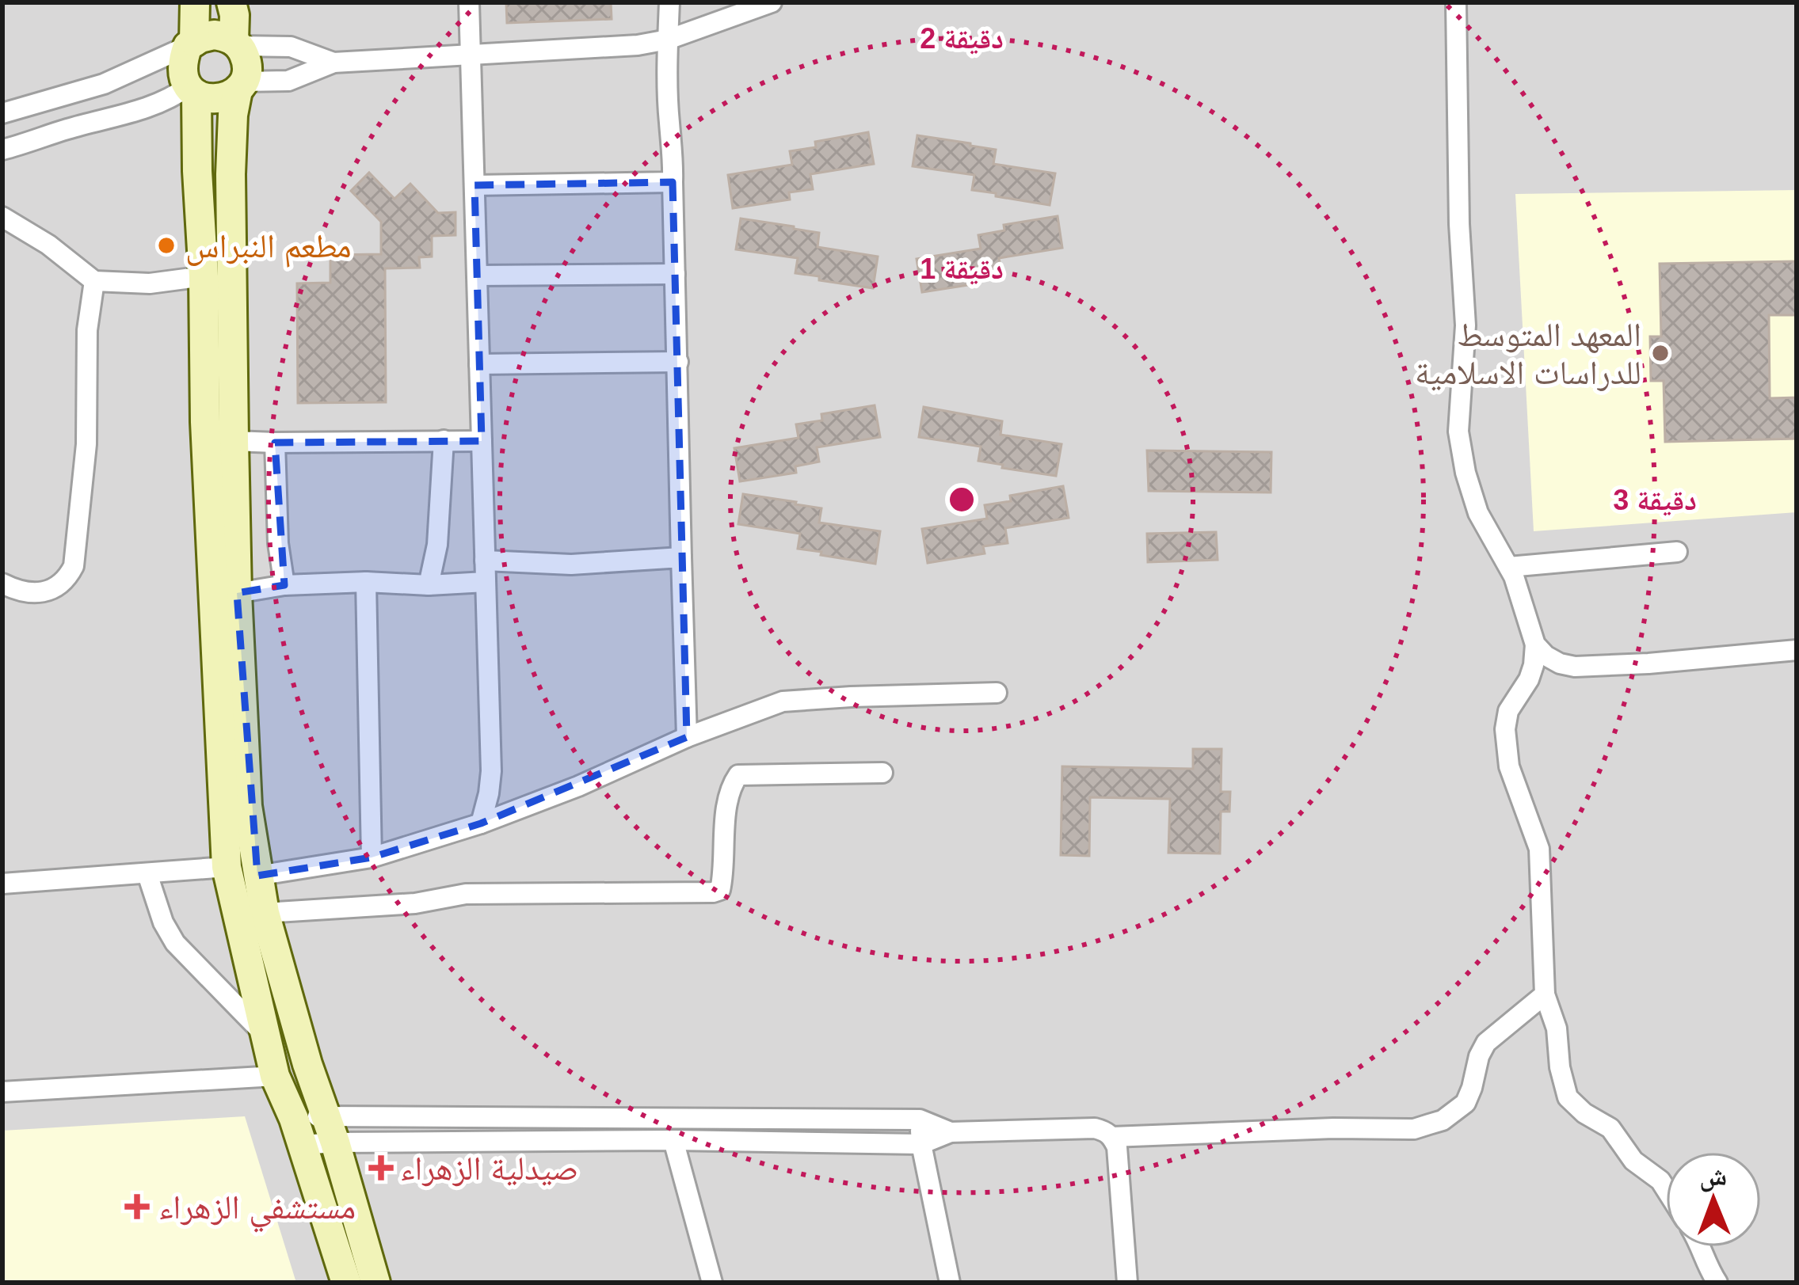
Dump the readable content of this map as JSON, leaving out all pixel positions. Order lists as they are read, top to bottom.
{
  "places": {
    "other": ["مطعم النبراس", "المعهد المتوسط للدراسات الاسلامية"],
    "health": ["صيدلية الزهراء", "مستشفي الزهراء"]
  },
  "north": "top",
  "rings": ["2 دقيقة", "1 دقيقة", "3 دقيقة"]
}
